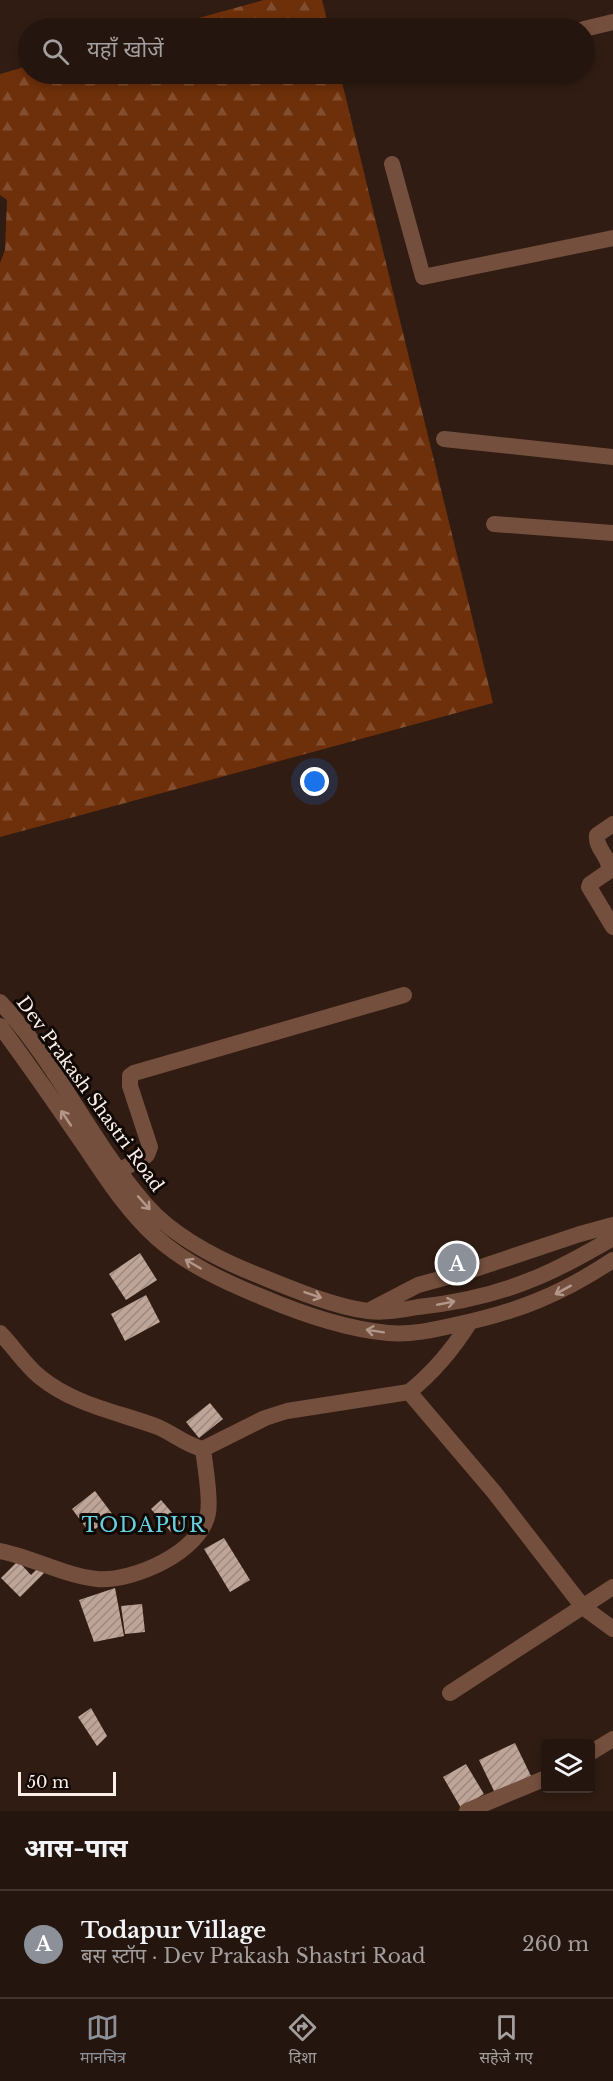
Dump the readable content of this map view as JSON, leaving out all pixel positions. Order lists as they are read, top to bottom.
{
  "streets": {
    "street": ["Dev Prakash Shastri Road"]
  },
  "districts": ["TODAPUR"],
  "scale_bar": "50 m",
  "page": {
    "search": "यहाँ खोजें",
    "pins": "A",
    "scale": "50 m",
    "heading": "आस-पास",
    "list": [
      {
        "mark": "A",
        "name": "Todapur Village",
        "note": "बस स्टॉप · Dev Prakash Shastri Road",
        "value": "260 m"
      }
    ],
    "nav": ["मानचित्र", "दिशा", "सहेजे गए"]
  }
}
